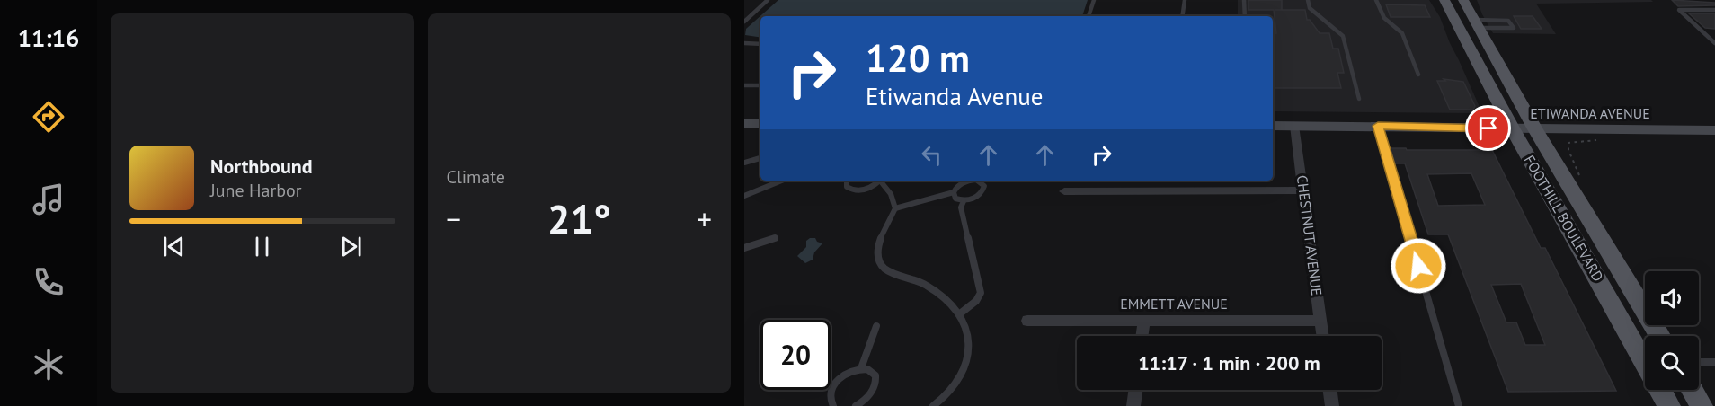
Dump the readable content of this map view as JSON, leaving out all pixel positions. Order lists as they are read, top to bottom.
{
  "streets": {
    "main road": ["ETIWANDA AVENUE", "FOOTHILL BOULEVARD"],
    "street": ["CHESTNUT AVENUE", "EMMETT AVENUE"]
  },
  "crossings": [
    ["ETIWANDA AVENUE", "FOOTHILL BOULEVARD"],
    ["ETIWANDA AVENUE", "CHESTNUT AVENUE"],
    ["CHESTNUT AVENUE", "EMMETT AVENUE"]
  ],
  "page": {
    "tabs": "11:16",
    "tile": "Climate",
    "turn": ["120 m", "Etiwanda Avenue"],
    "song": ["Northbound", "June Harbor"],
    "heat": ["−", "21°", "+"],
    "limit": "20",
    "trip": "11:17 · 1 min · 200 m"
  }
}
